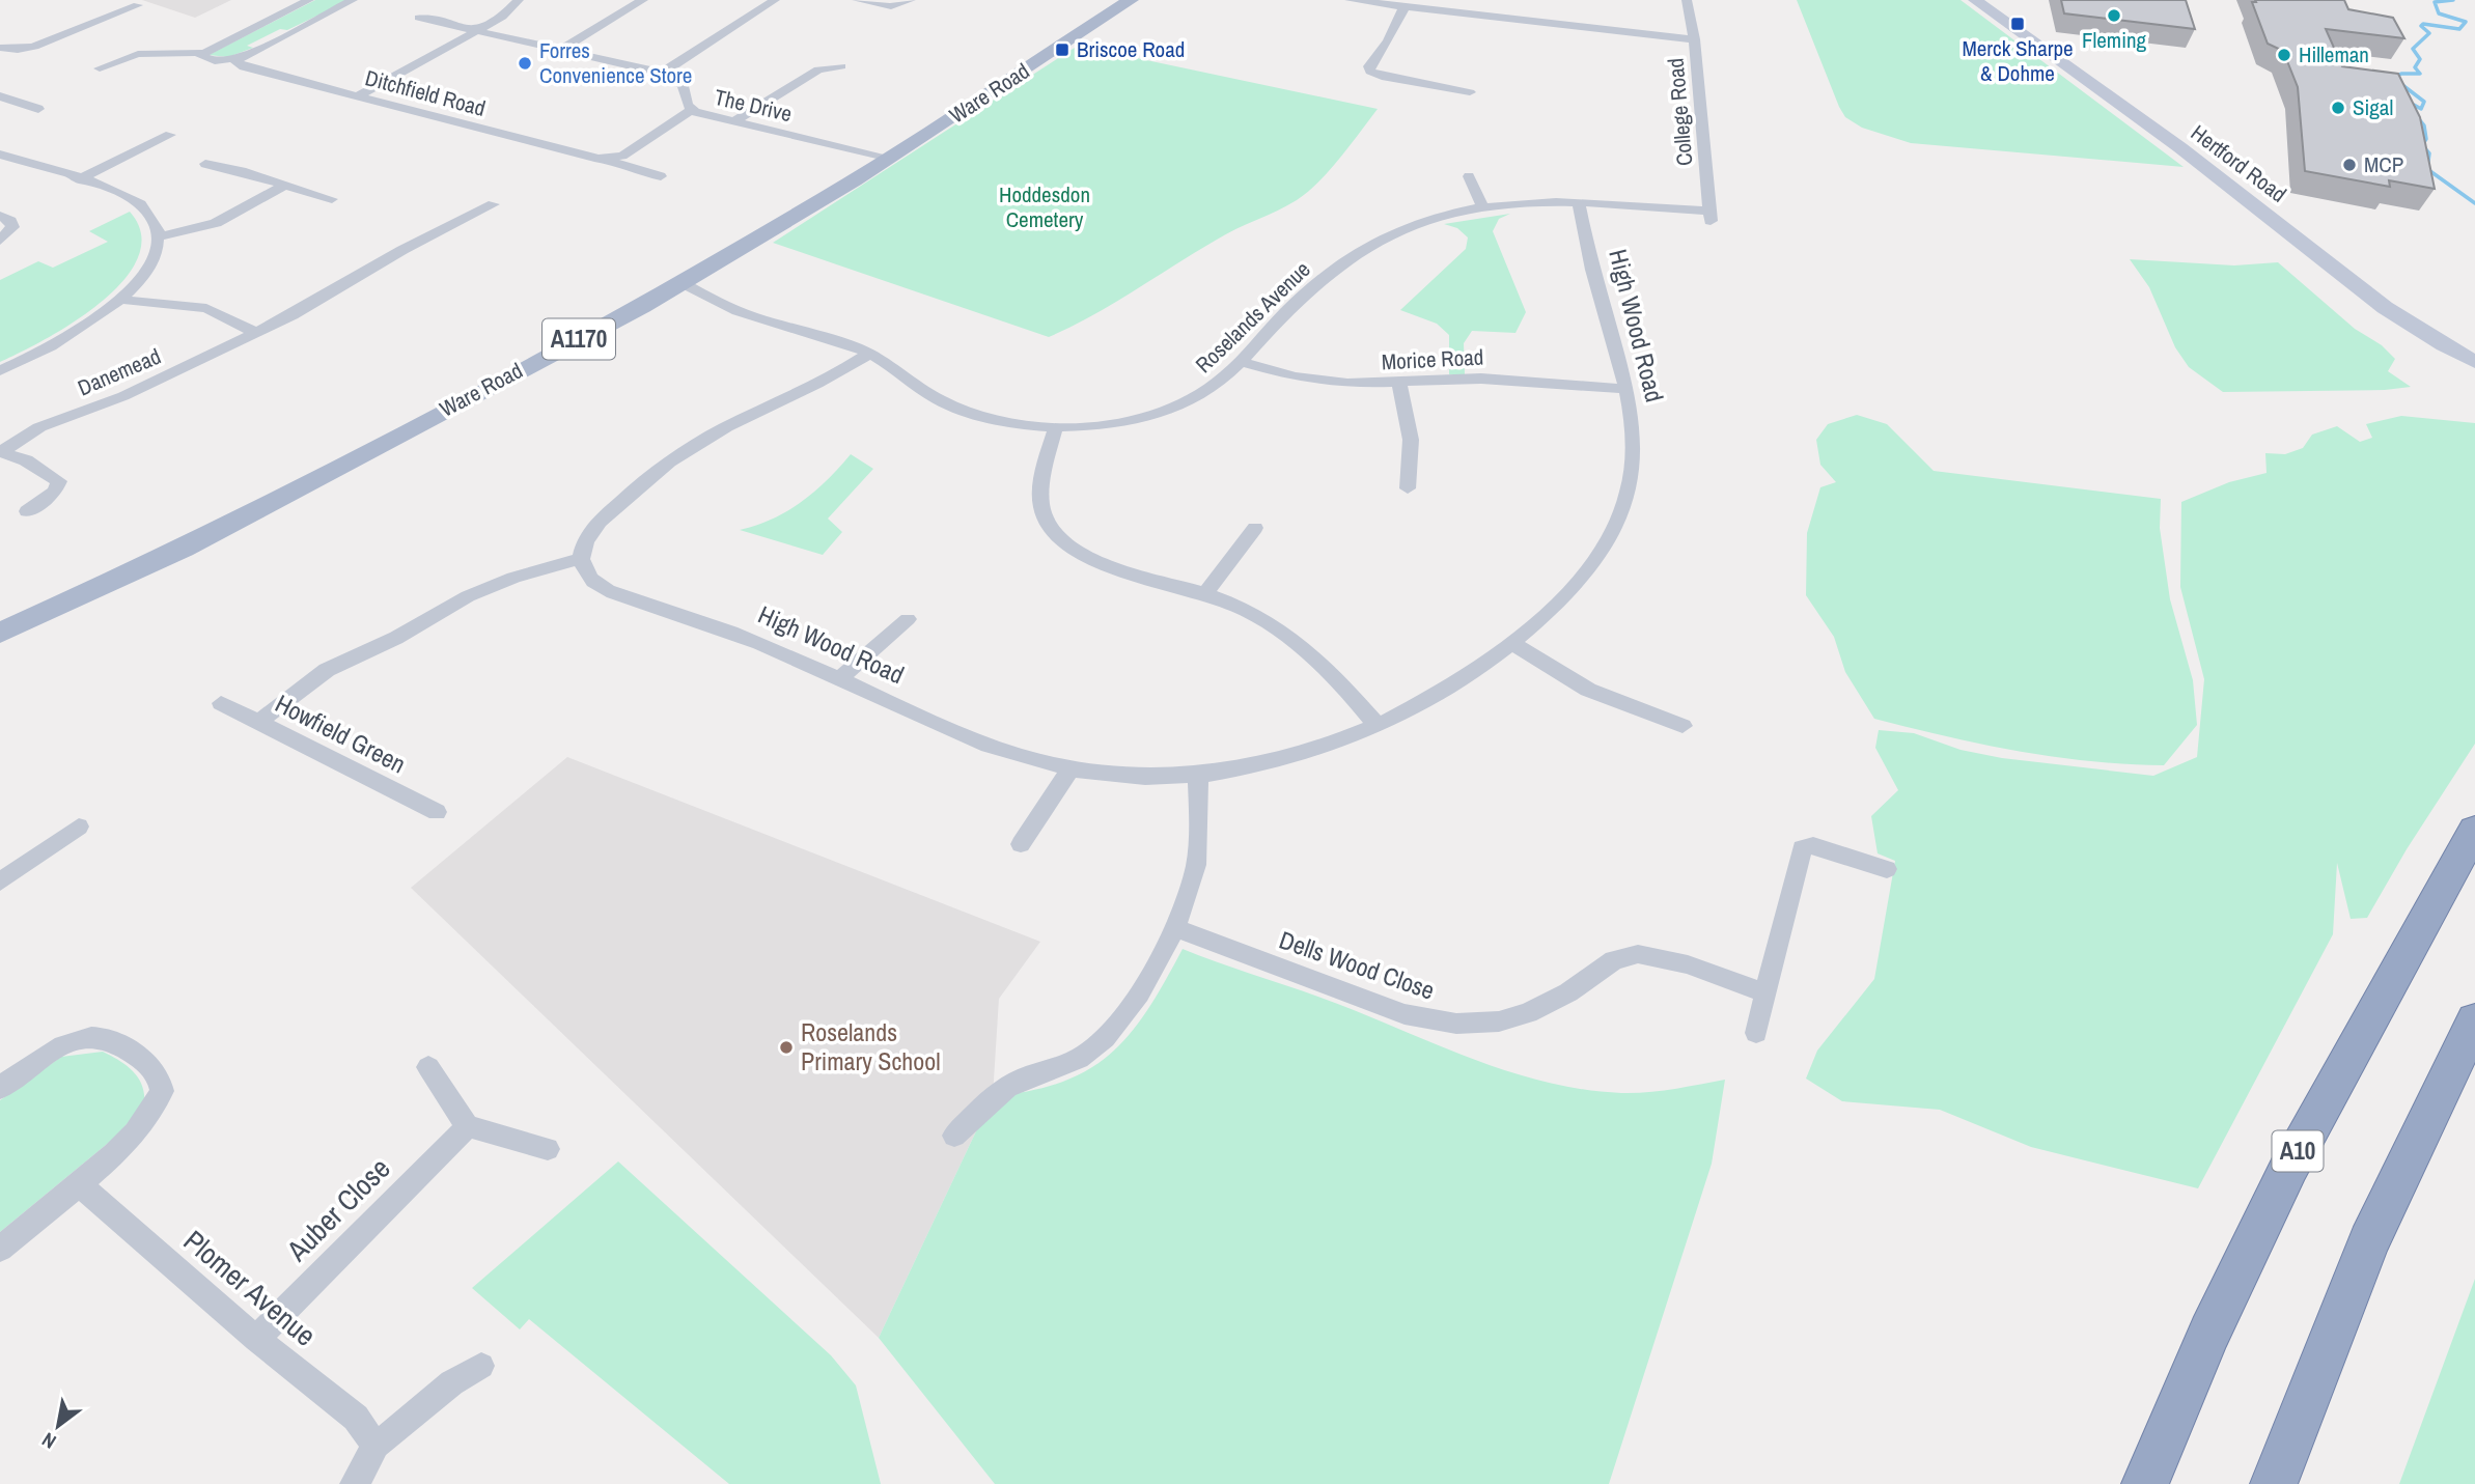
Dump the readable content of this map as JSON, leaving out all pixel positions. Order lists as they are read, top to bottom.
{
  "streets": {
    "highway": ["A10"],
    "main road": ["Ware Road", "Hertford Road", "A1170"],
    "street": [
      "Ditchfield Road",
      "The Drive",
      "College Road",
      "Roselands Avenue",
      "High Wood Road",
      "Morice Road",
      "Danemead",
      "Howfield Green",
      "Dells Wood Close",
      "Auber Close",
      "Plomer Avenue"
    ]
  },
  "crossings": [
    ["Ware Road", "The Drive"],
    ["Ware Road", "Roselands Avenue"],
    ["College Road", "Roselands Avenue"],
    ["Roselands Avenue", "High Wood Road"],
    ["Roselands Avenue", "Morice Road"],
    ["High Wood Road", "Morice Road"],
    ["Auber Close", "Plomer Avenue"]
  ],
  "parks": ["Hoddesdon Cemetery"],
  "places": {
    "other": [
      "Fleming",
      "Hilleman",
      "Forres Convenience Store",
      "Sigal",
      "MCP",
      "Roselands Primary School"
    ],
    "transit": ["Merck Sharpe & Dohme", "Briscoe Road"]
  },
  "north": "bottom left"
}
